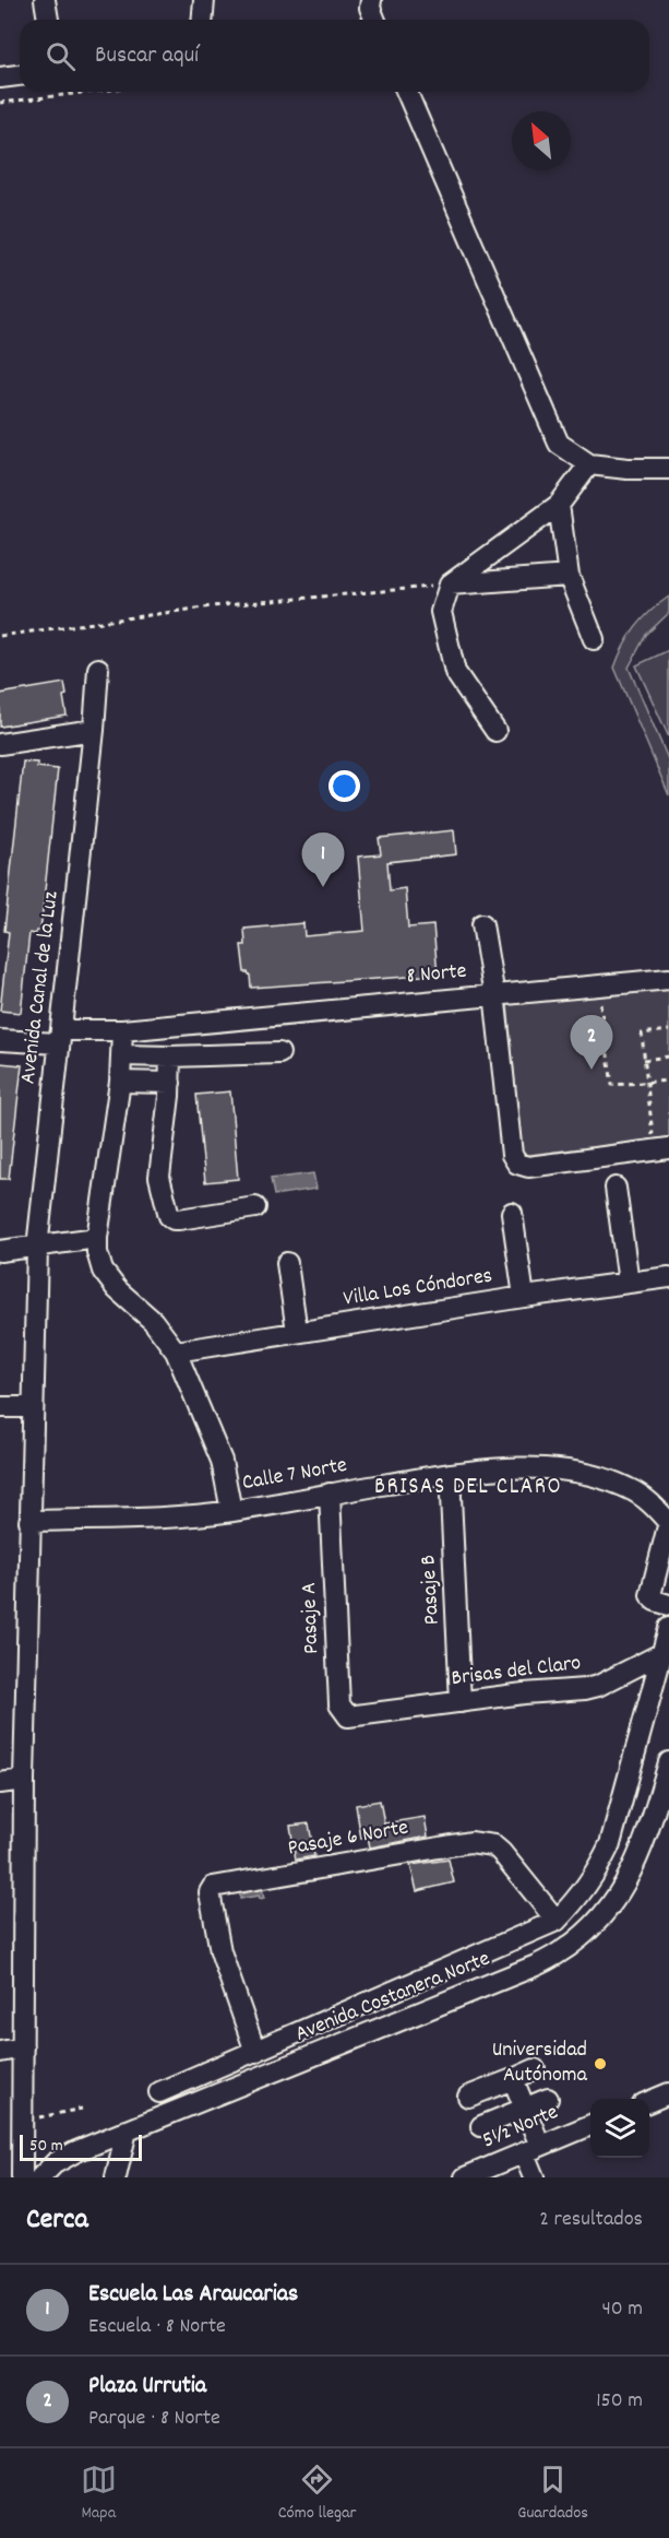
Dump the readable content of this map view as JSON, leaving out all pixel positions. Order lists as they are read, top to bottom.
{
  "streets": {
    "street": [
      "8 Norte",
      "Avenida Canal de la Luz",
      "Villa Los Cóndores",
      "Calle 7 Norte",
      "Pasaje B",
      "Pasaje A",
      "Brisas del Claro",
      "Pasaje 6 Norte",
      "Avenida Costanera Norte",
      "5½ Norte"
    ]
  },
  "crossings": [
    ["8 Norte", "Avenida Canal de la Luz"],
    ["Avenida Canal de la Luz", "Calle 7 Norte"],
    ["Calle 7 Norte", "Pasaje B"],
    ["Calle 7 Norte", "Pasaje A"],
    ["Pasaje B", "Brisas del Claro"],
    ["Pasaje A", "Brisas del Claro"],
    ["Brisas del Claro", "Avenida Costanera Norte"],
    ["Pasaje 6 Norte", "Avenida Costanera Norte"]
  ],
  "districts": ["BRISAS DEL CLARO"],
  "places": ["Universidad Autónoma"],
  "scale_bar": "50 m",
  "north": "top left",
  "page": {
    "search": "Buscar aquí",
    "pins": ["1", "2"],
    "scale": "50 m",
    "heading": ["Cerca", "2 resultados"],
    "list": [
      {
        "mark": "1",
        "name": "Escuela Las Araucarias",
        "note": "Escuela · 8 Norte",
        "value": "40 m"
      },
      {
        "mark": "2",
        "name": "Plaza Urrutia",
        "note": "Parque · 8 Norte",
        "value": "150 m"
      }
    ],
    "nav": ["Mapa", "Cómo llegar", "Guardados"]
  }
}
